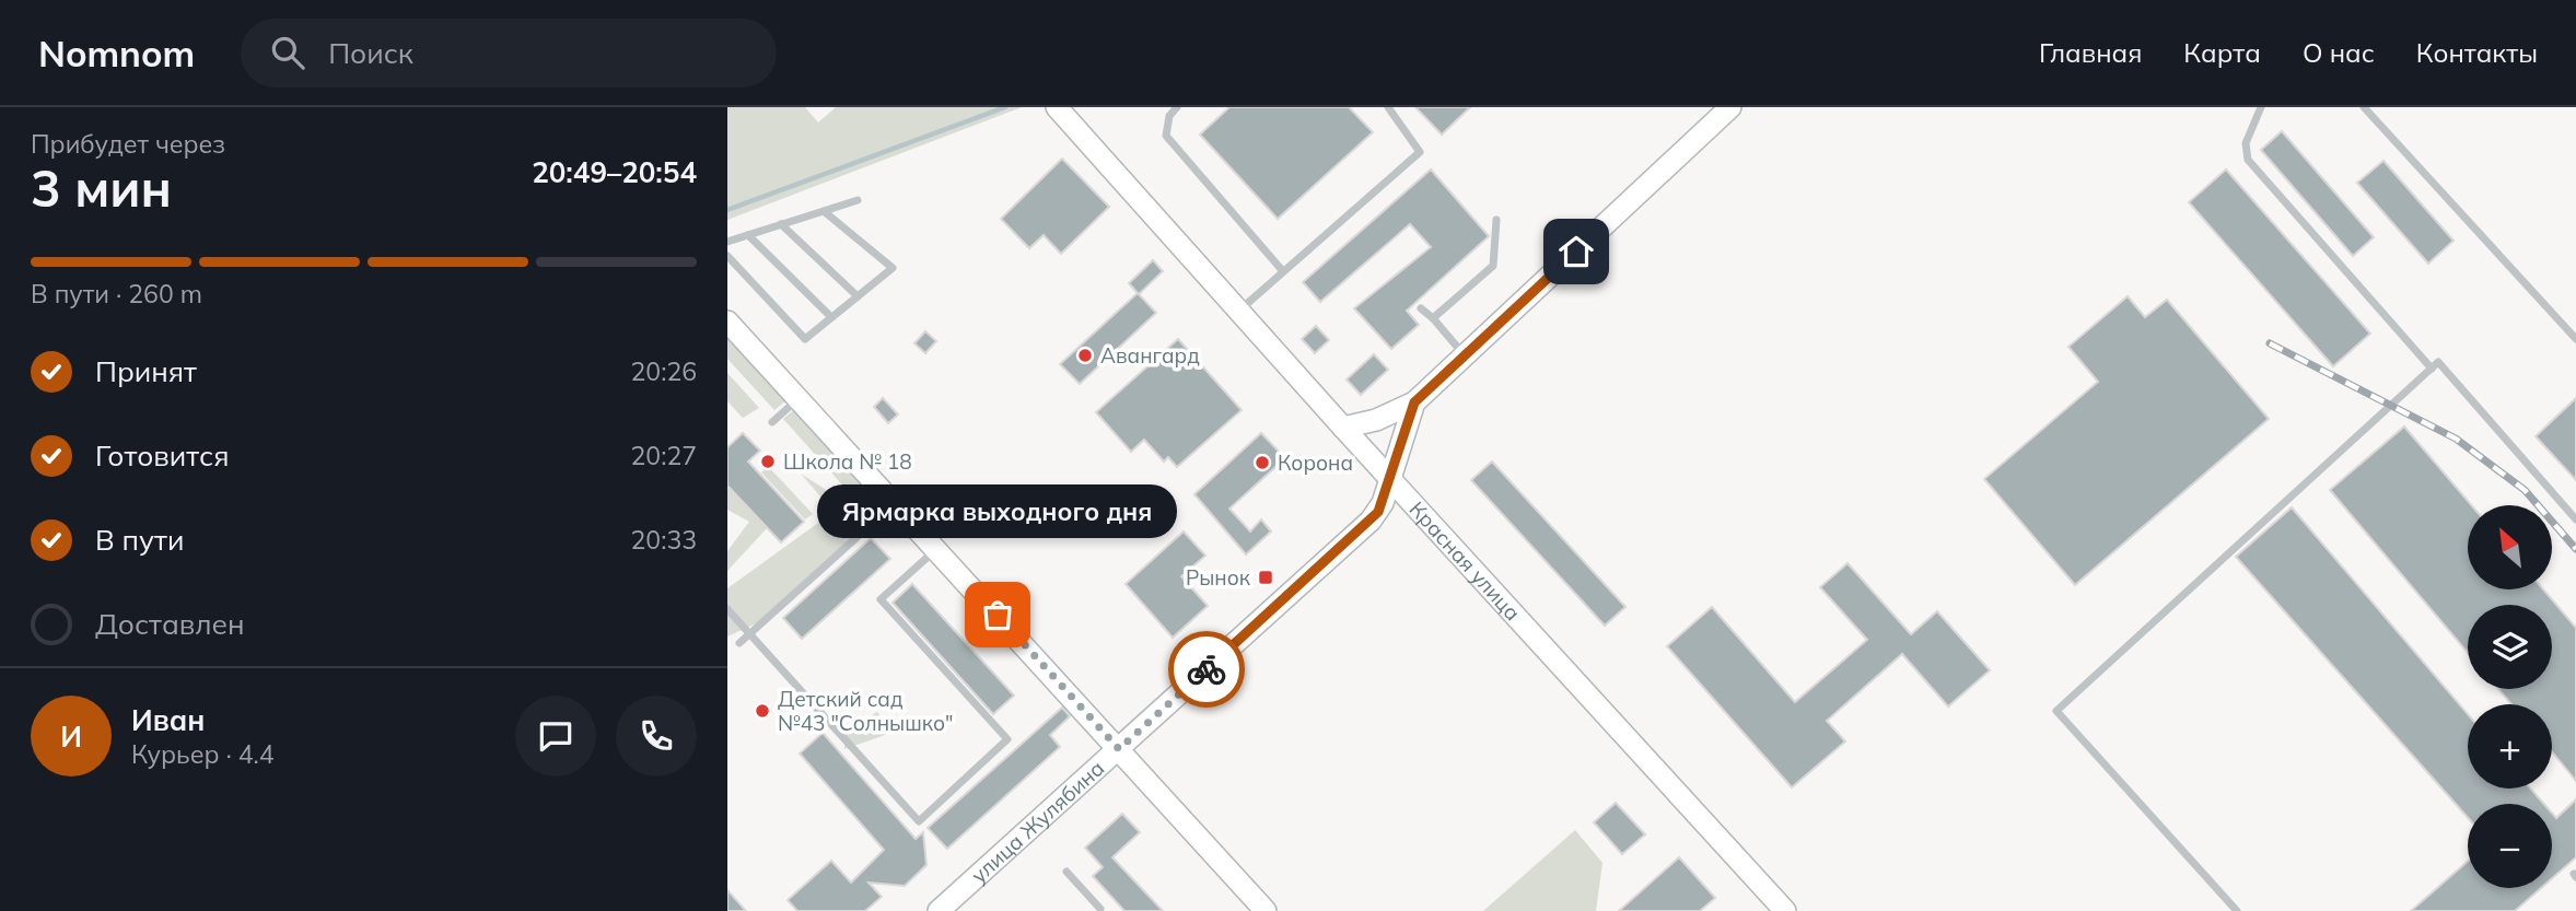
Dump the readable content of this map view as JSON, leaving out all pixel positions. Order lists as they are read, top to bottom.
{
  "streets": {
    "main road": ["Красная улица", "улица Жулябина"]
  },
  "crossings": [
    ["Красная улица", "улица Жулябина"]
  ],
  "places": {
    "other": [
      "Авангард",
      "Школа № 18",
      "Корона",
      "Ярмарка выходного дня",
      "Детский сад №43 \"Солнышко\""
    ],
    "transit": ["Рынок"]
  },
  "north": "top left",
  "page": {
    "header": "Nomnom",
    "search": "Поиск",
    "nav": [
      "Главная",
      "Карта",
      "О нас",
      "Контакты"
    ],
    "heading": ["3 мин", "Прибудет через", "20:49–20:54"],
    "panel": ["Иван", "Курьер · 4.4"],
    "bar": "В пути · 260 m",
    "list": [
      ["Принят", "20:26"],
      ["Готовится", "20:27"],
      ["В пути", "20:33"],
      "Доставлен"
    ],
    "bubble": "Ярмарка выходного дня",
    "map_buttons": ["+", "−"],
    "round": "И"
  }
}
